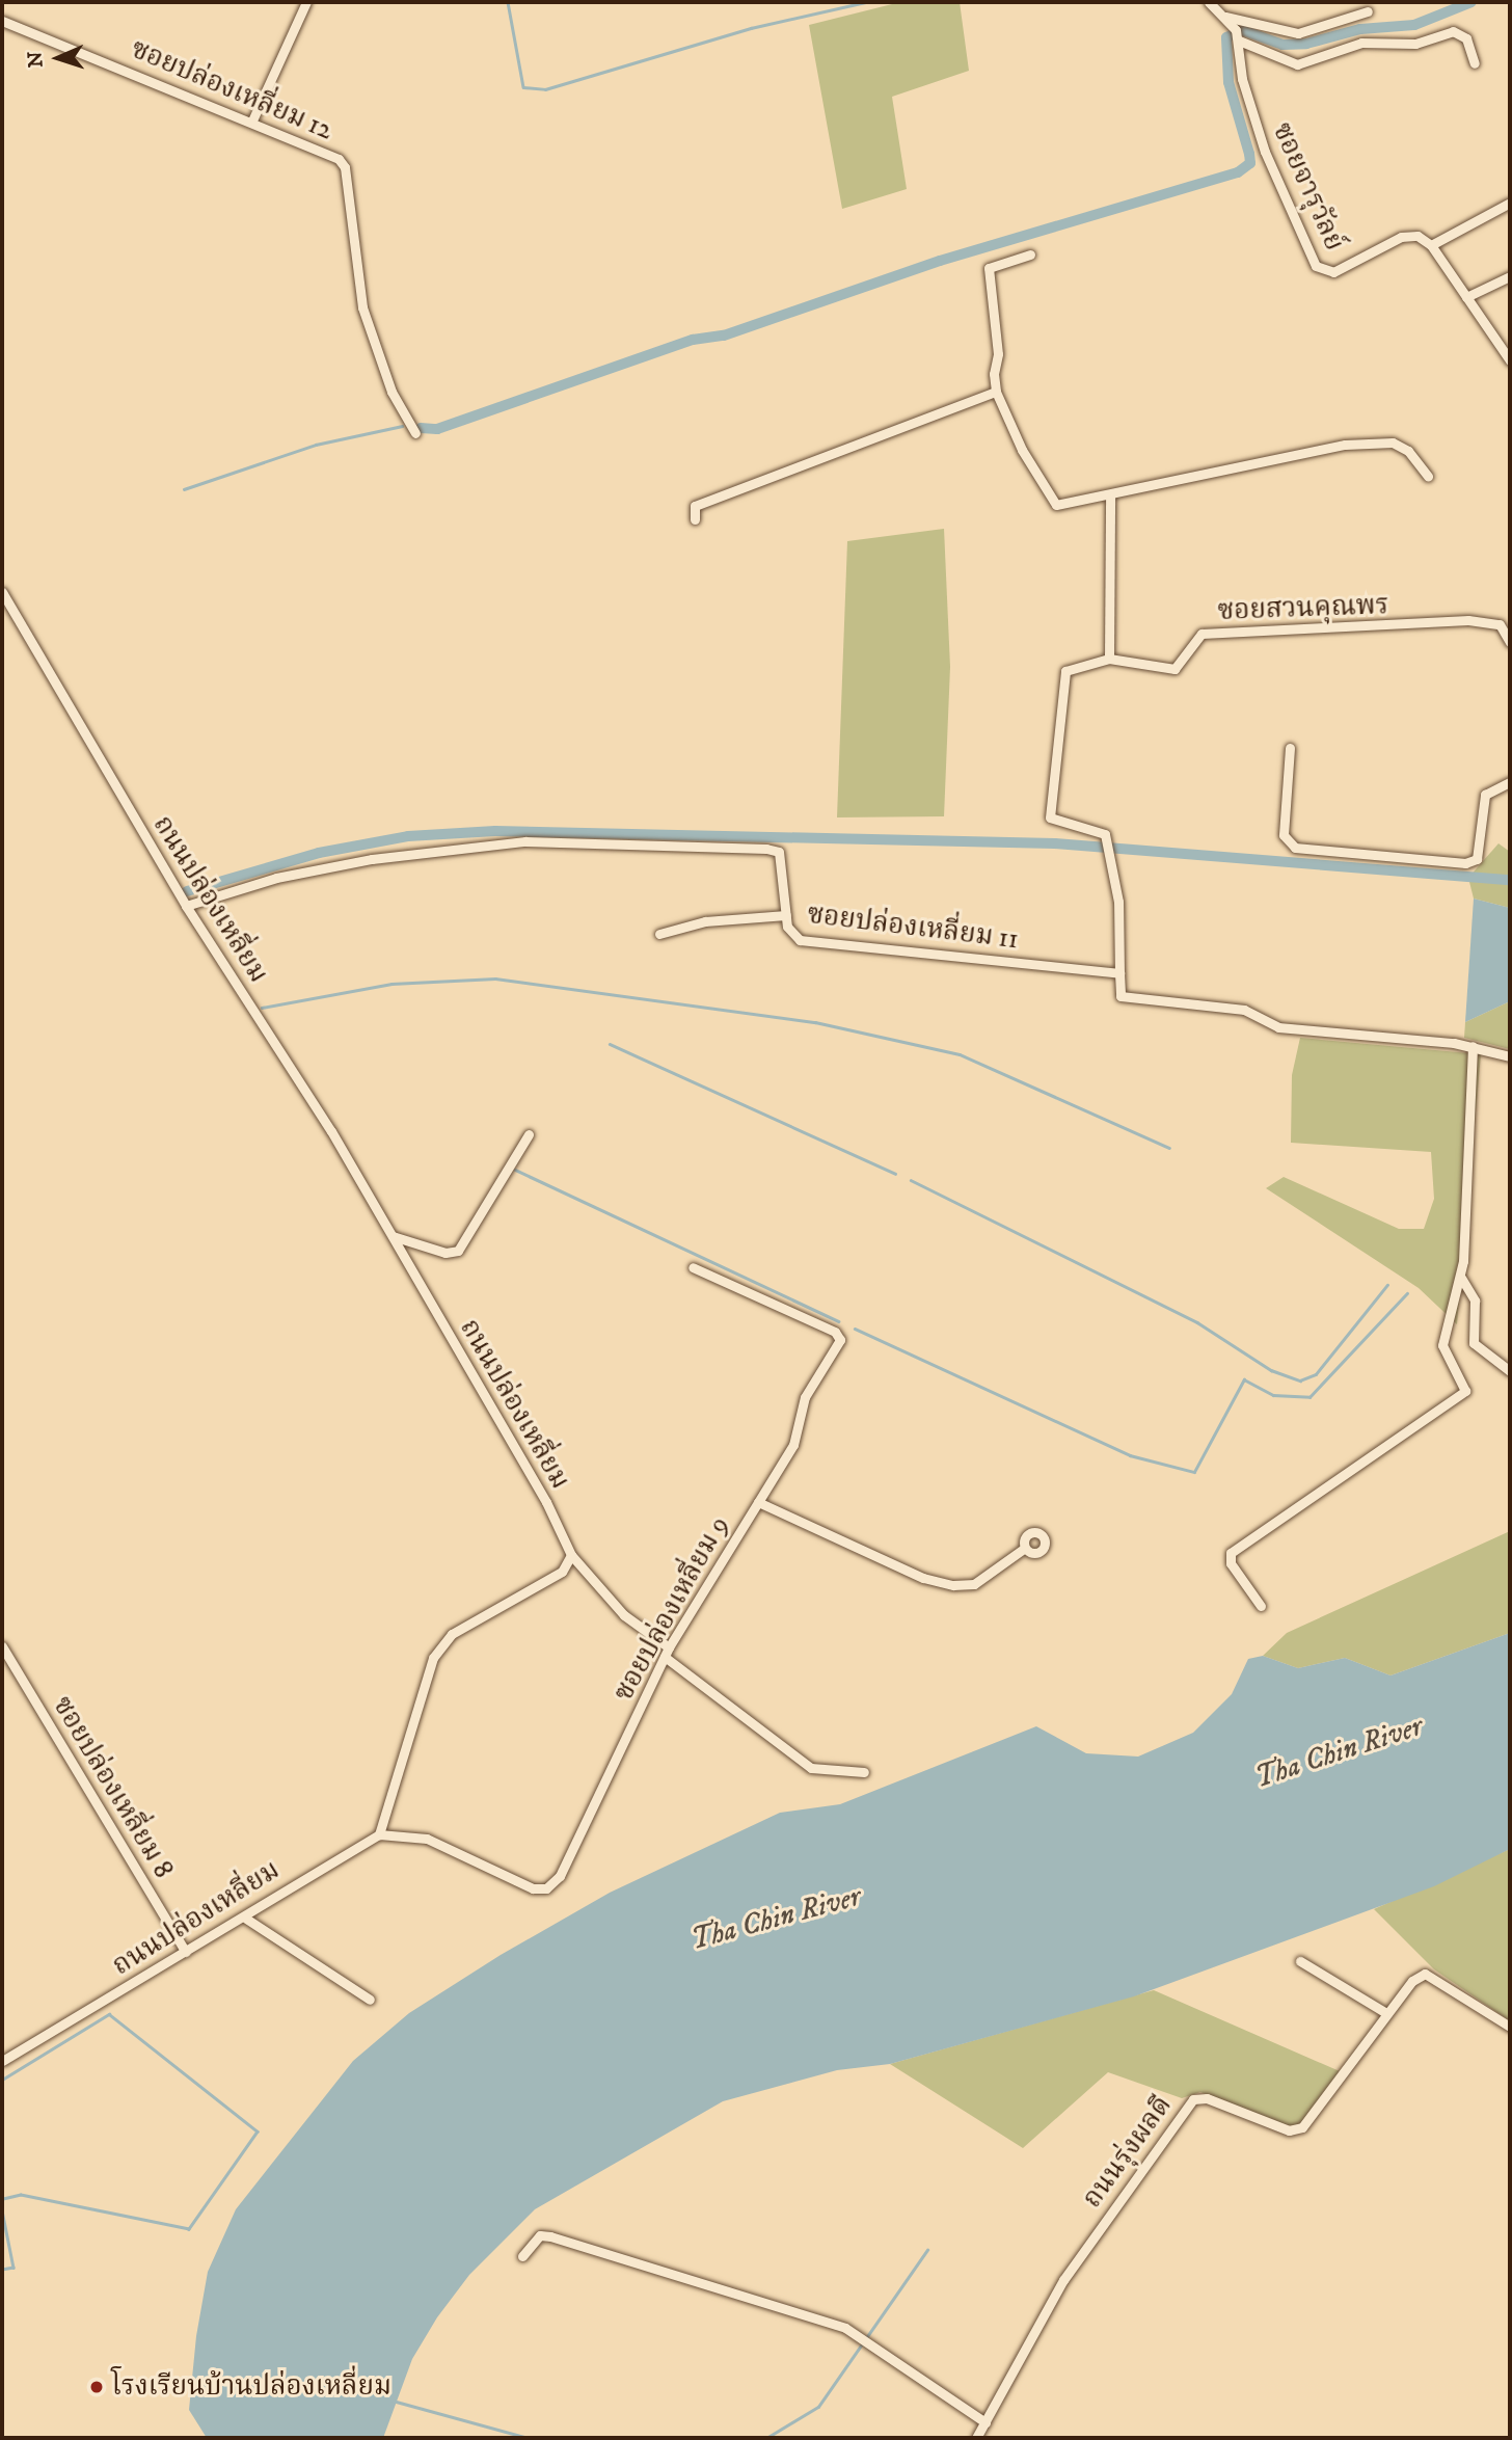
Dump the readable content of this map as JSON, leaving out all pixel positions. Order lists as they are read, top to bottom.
{
  "streets": {
    "street": [
      "ซอยปล่องเหลี่ยม 12",
      "ซอยจารุวัลย์",
      "ซอยสวนคุณพร",
      "ถนนปล่องเหลี่ยม",
      "ซอยปล่องเหลี่ยม 11",
      "ซอยปล่องเหลี่ยม 9",
      "ซอยปล่องเหลี่ยม 8",
      "ถนนรุ่งผลดี"
    ]
  },
  "crossings": [
    ["ซอยสวนคุณพร", "ซอยปล่องเหลี่ยม 11"],
    ["ถนนปล่องเหลี่ยม", "ซอยปล่องเหลี่ยม 11"],
    ["ถนนปล่องเหลี่ยม", "ซอยปล่องเหลี่ยม 9"],
    ["ถนนปล่องเหลี่ยม", "ซอยปล่องเหลี่ยม 8"]
  ],
  "water": ["Tha Chin River"],
  "places": ["โรงเรียนบ้านปล่องเหลี่ยม"],
  "north": "left"
}
